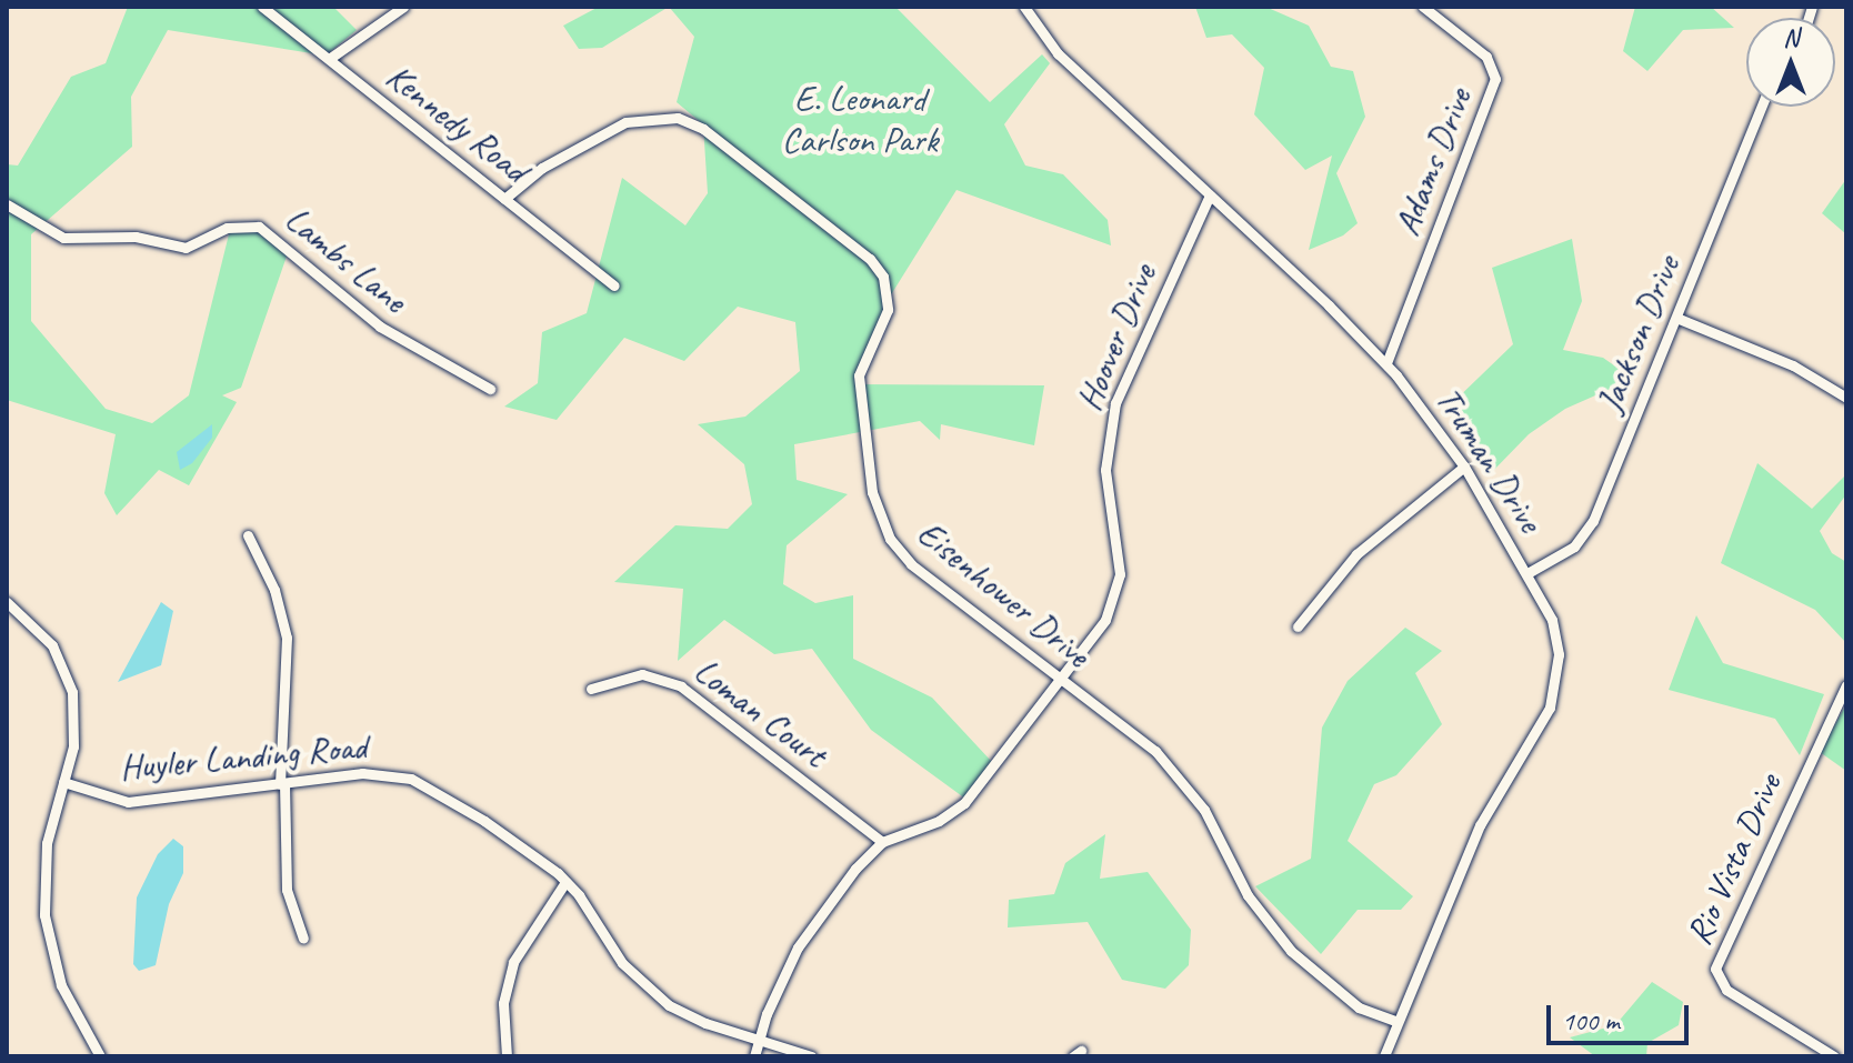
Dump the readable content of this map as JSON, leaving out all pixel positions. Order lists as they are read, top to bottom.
{
  "streets": {
    "street": [
      "Kennedy Road",
      "Adams Drive",
      "Lambs Lane",
      "Jackson Drive",
      "Hoover Drive",
      "Truman Drive",
      "Eisenhower Drive",
      "Loman Court",
      "Huyler Landing Road",
      "Rio Vista Drive"
    ]
  },
  "crossings": [
    ["Kennedy Road", "Eisenhower Drive"],
    ["Adams Drive", "Truman Drive"],
    ["Jackson Drive", "Truman Drive"],
    ["Hoover Drive", "Truman Drive"],
    ["Hoover Drive", "Eisenhower Drive"],
    ["Hoover Drive", "Loman Court"],
    ["Hoover Drive", "Huyler Landing Road"],
    ["Truman Drive", "Eisenhower Drive"]
  ],
  "parks": ["E. Leonard Carlson Park"],
  "scale_bar": "100 m",
  "north": "top"
}
